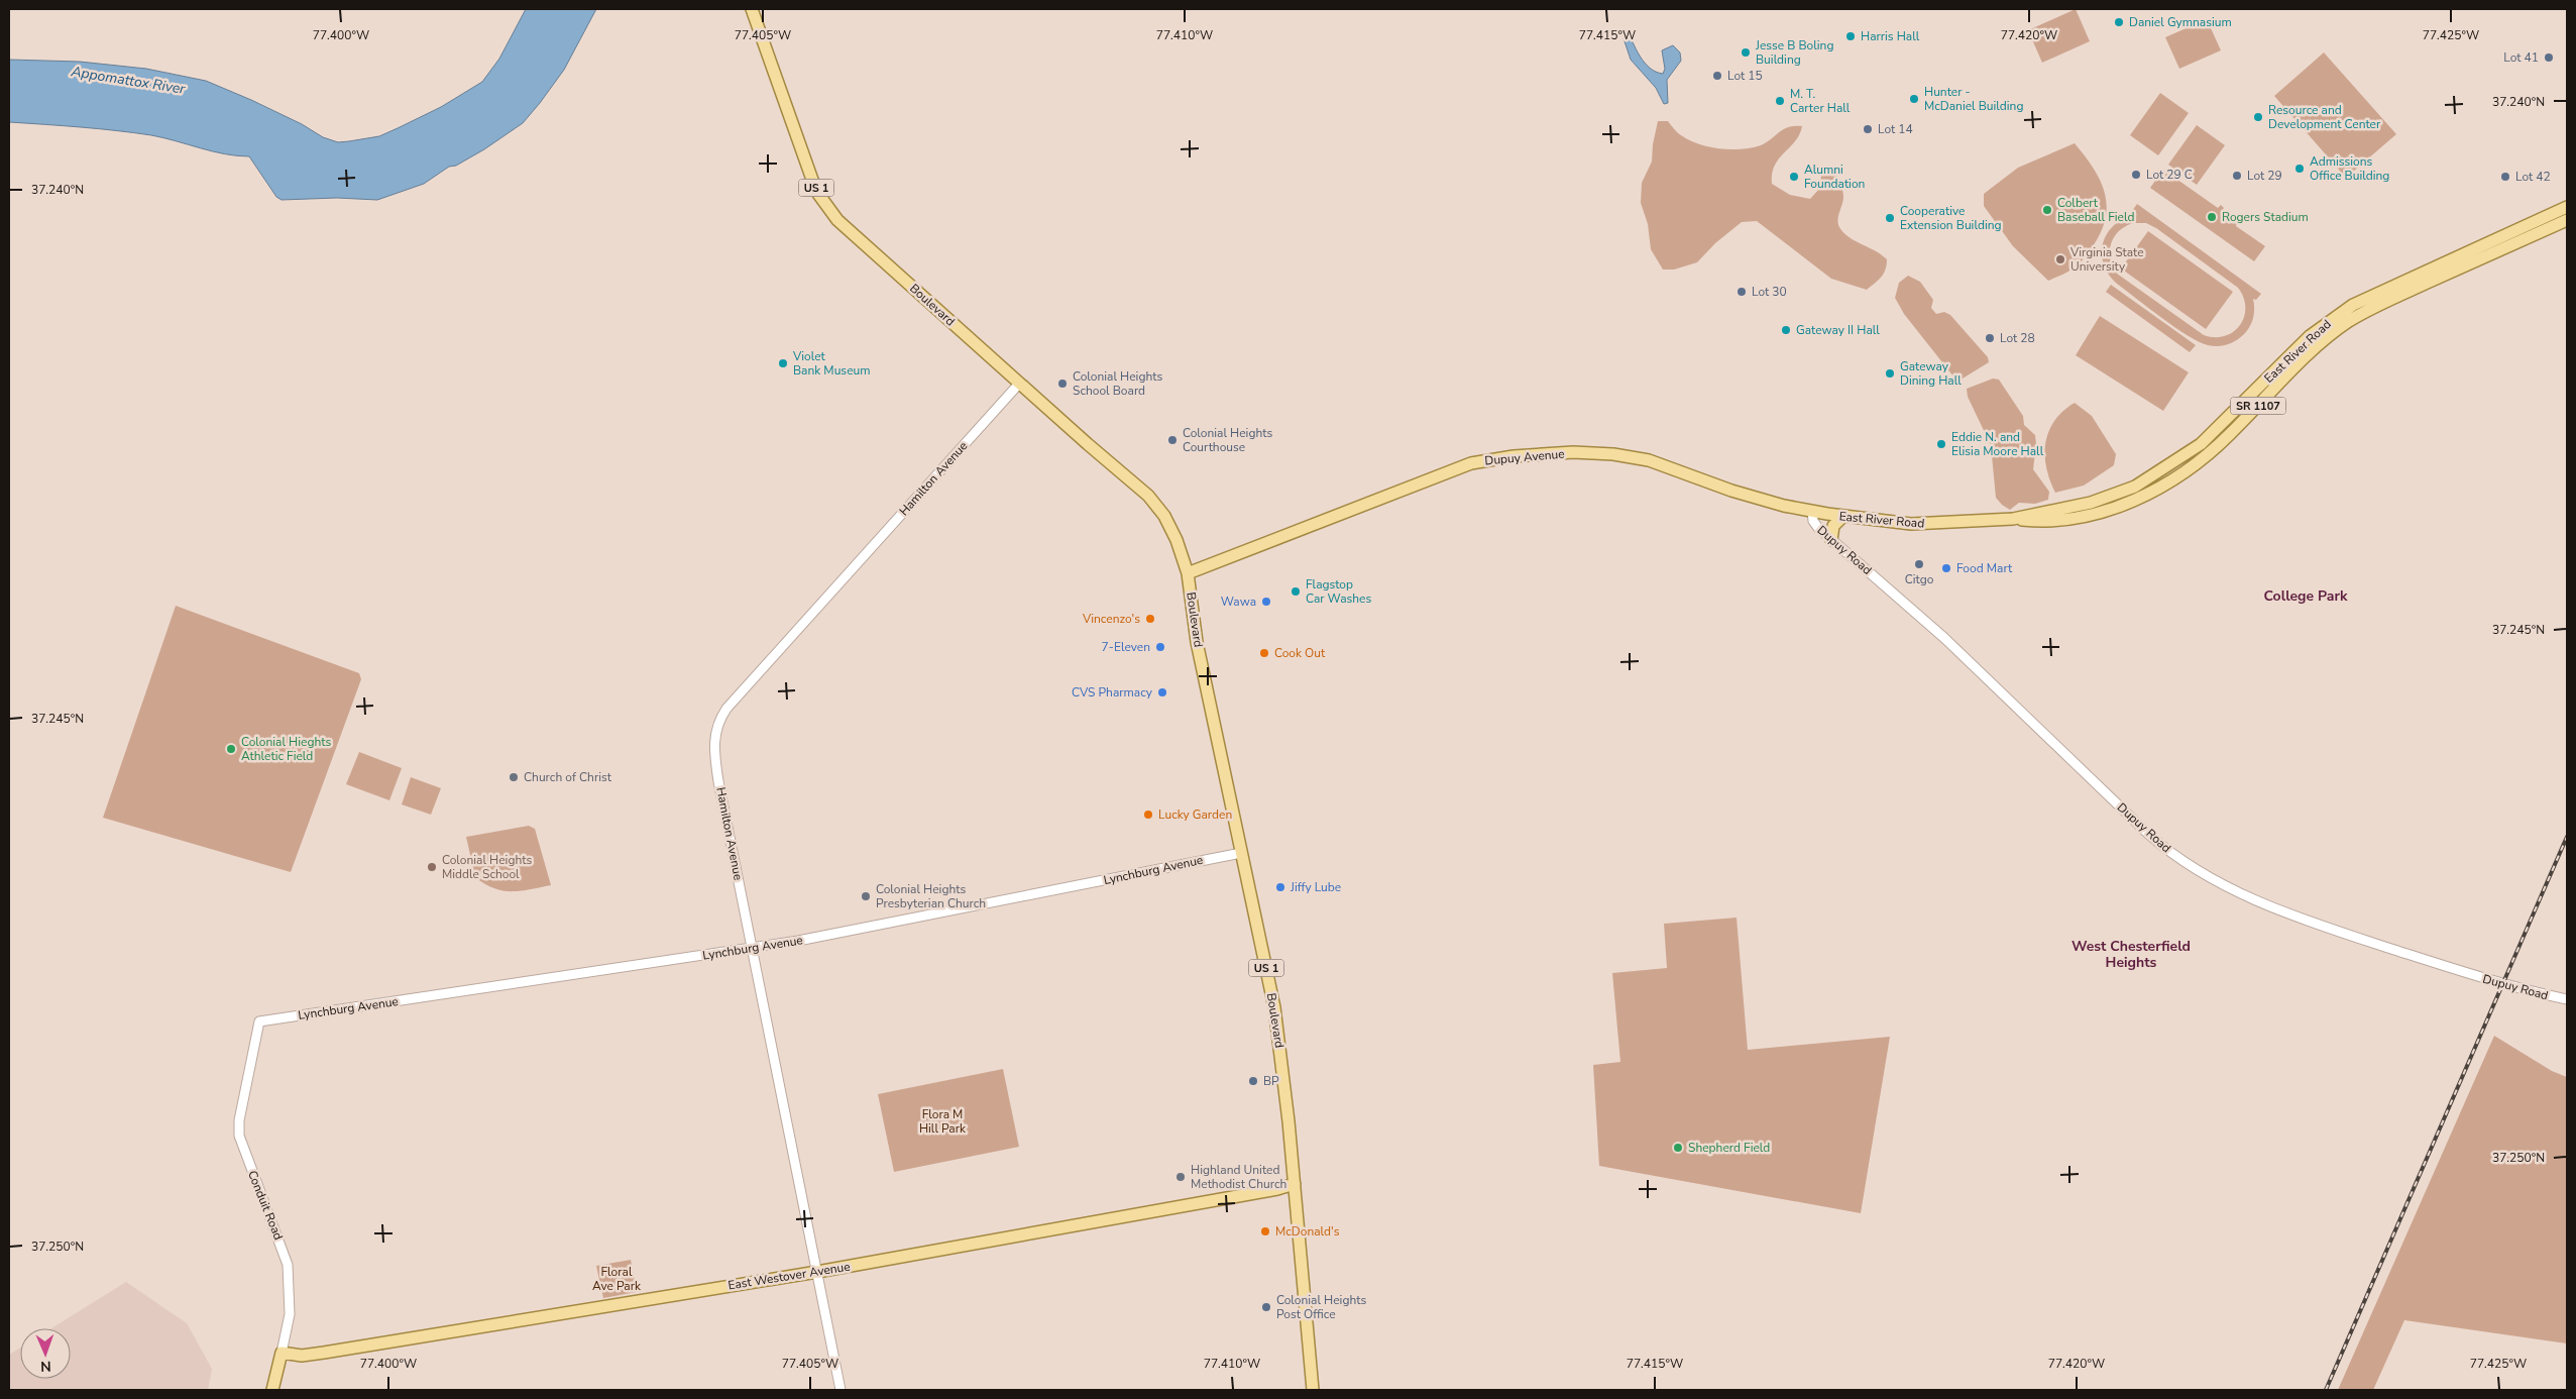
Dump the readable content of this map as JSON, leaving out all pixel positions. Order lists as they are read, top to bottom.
{
  "streets": {
    "main road": [
      "US 1",
      "Boulevard",
      "East River Road",
      "SR 1107",
      "Dupuy Avenue",
      "Conduit Road",
      "East Westover Avenue"
    ],
    "street": ["Hamilton Avenue", "Dupuy Road", "Lynchburg Avenue"]
  },
  "crossings": [
    ["Boulevard", "Dupuy Avenue"],
    ["Boulevard", "Hamilton Avenue"],
    ["Boulevard", "Lynchburg Avenue"],
    ["Boulevard", "East Westover Avenue"],
    ["East River Road", "Dupuy Avenue"],
    ["East River Road", "Dupuy Road"],
    ["Dupuy Avenue", "Dupuy Road"],
    ["Hamilton Avenue", "Lynchburg Avenue"],
    ["Hamilton Avenue", "East Westover Avenue"],
    ["Lynchburg Avenue", "Conduit Road"],
    ["Conduit Road", "East Westover Avenue"]
  ],
  "districts": ["College Park", "West Chesterfield Heights"],
  "water": ["Appomattox River"],
  "parks": ["Flora M Hill Park", "Floral Ave Park"],
  "places": [
    "Daniel Gymnasium",
    "Harris Hall",
    "Jesse B Boling Building",
    "Lot 41",
    "Lot 15",
    "Hunter - McDaniel Building",
    "M. T. Carter Hall",
    "Resource and Development Center",
    "Lot 14",
    "Admissions Office Building",
    "Lot 29 C",
    "Lot 29",
    "Alumni Foundation",
    "Lot 42",
    "Colbert Baseball Field",
    "Rogers Stadium",
    "Cooperative Extension Building",
    "Virginia State University",
    "Lot 30",
    "Gateway II Hall",
    "Lot 28",
    "Violet Bank Museum",
    "Gateway Dining Hall",
    "Colonial Heights School Board",
    "Colonial Heights Courthouse",
    "Eddie N. and Elisia Moore Hall",
    "Citgo",
    "Food Mart",
    "Flagstop Car Washes",
    "Wawa",
    "Vincenzo's",
    "7-Eleven",
    "Cook Out",
    "CVS Pharmacy",
    "Colonial Hieghts Athletic Field",
    "Church of Christ",
    "Lucky Garden",
    "Colonial Heights Middle School",
    "Jiffy Lube",
    "Colonial Heights Presbyterian Church",
    "BP",
    "Shepherd Field",
    "Highland United Methodist Church",
    "McDonald's",
    "Colonial Heights Post Office"
  ],
  "north": "bottom",
  "coordinates": [
    "77.400°W",
    "77.405°W",
    "77.410°W",
    "77.415°W",
    "77.420°W",
    "77.425°W",
    "37.240°N",
    "37.245°N",
    "37.250°N"
  ]
}
